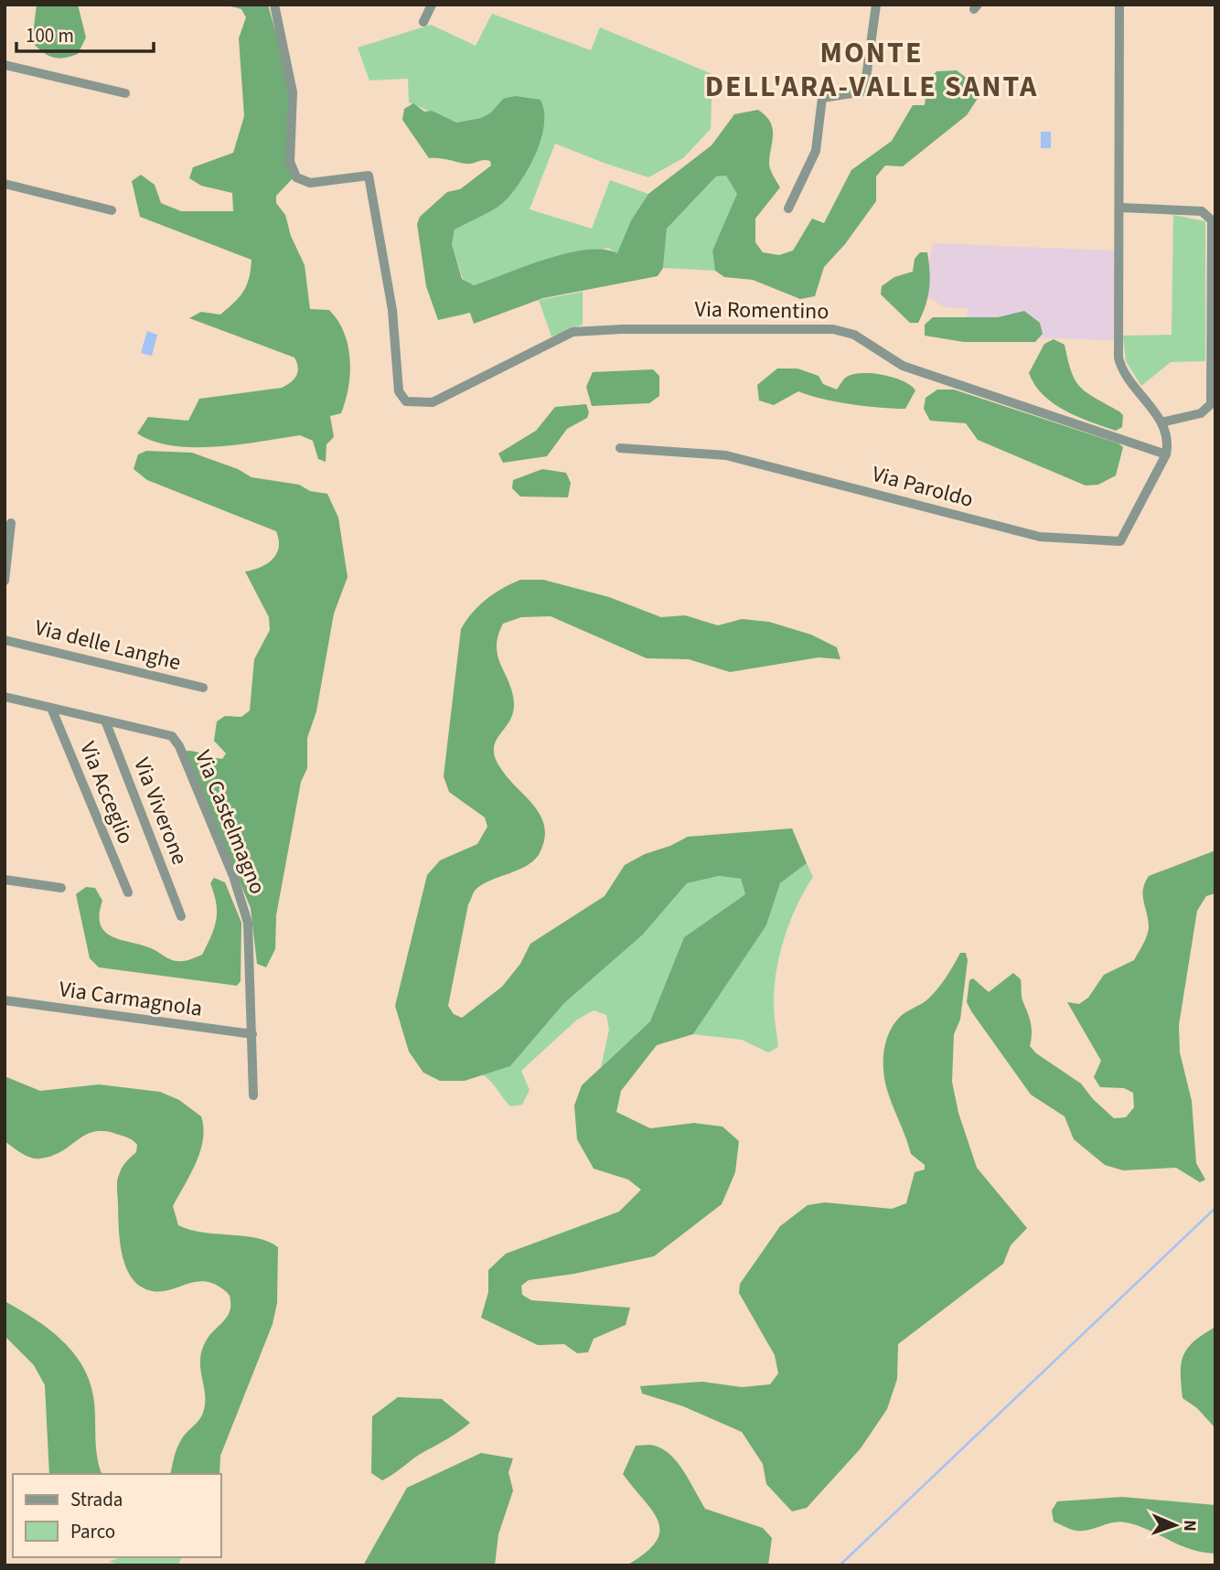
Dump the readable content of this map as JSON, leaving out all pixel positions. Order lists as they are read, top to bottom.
{
  "streets": {
    "street": [
      "Via Romentino",
      "Via Paroldo",
      "Via delle Langhe",
      "Via Acceglio",
      "Via Viverone",
      "Via Castelmagno",
      "Via Carmagnola"
    ]
  },
  "crossings": [
    ["Via Romentino", "Via Paroldo"],
    ["Via Acceglio", "Via Castelmagno"],
    ["Via Viverone", "Via Castelmagno"],
    ["Via Castelmagno", "Via Carmagnola"]
  ],
  "districts": ["MONTE DELL'ARA-VALLE SANTA"],
  "legend": ["Strada", "Parco"],
  "scale_bar": "100 m",
  "north": "right"
}
